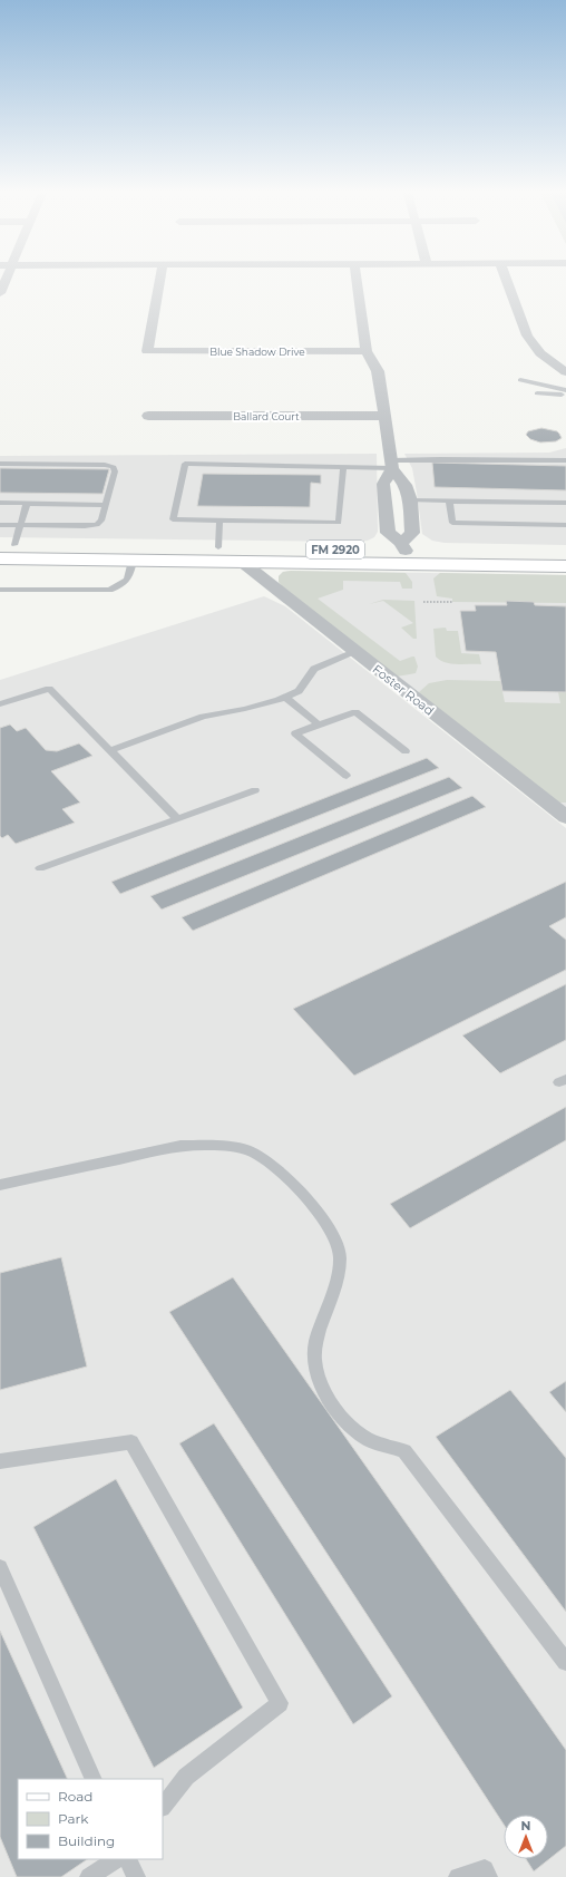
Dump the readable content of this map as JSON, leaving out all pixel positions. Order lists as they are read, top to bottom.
{
  "streets": {
    "main road": ["FM 2920"],
    "street": ["Blue Shadow Drive", "Ballard Court", "Foster Road"]
  },
  "crossings": [
    ["FM 2920", "Foster Road"]
  ],
  "legend": ["Road", "Park", "Building"],
  "north": "top"
}
